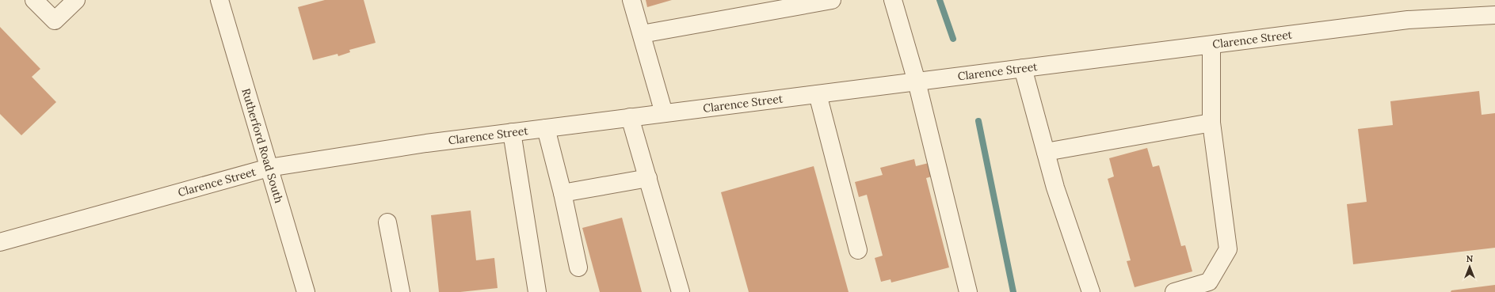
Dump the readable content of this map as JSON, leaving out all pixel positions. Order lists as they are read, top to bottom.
{
  "streets": {
    "street": ["Clarence Street", "Rutherford Road South"]
  },
  "crossings": [
    ["Clarence Street", "Rutherford Road South"]
  ],
  "north": "top"
}
